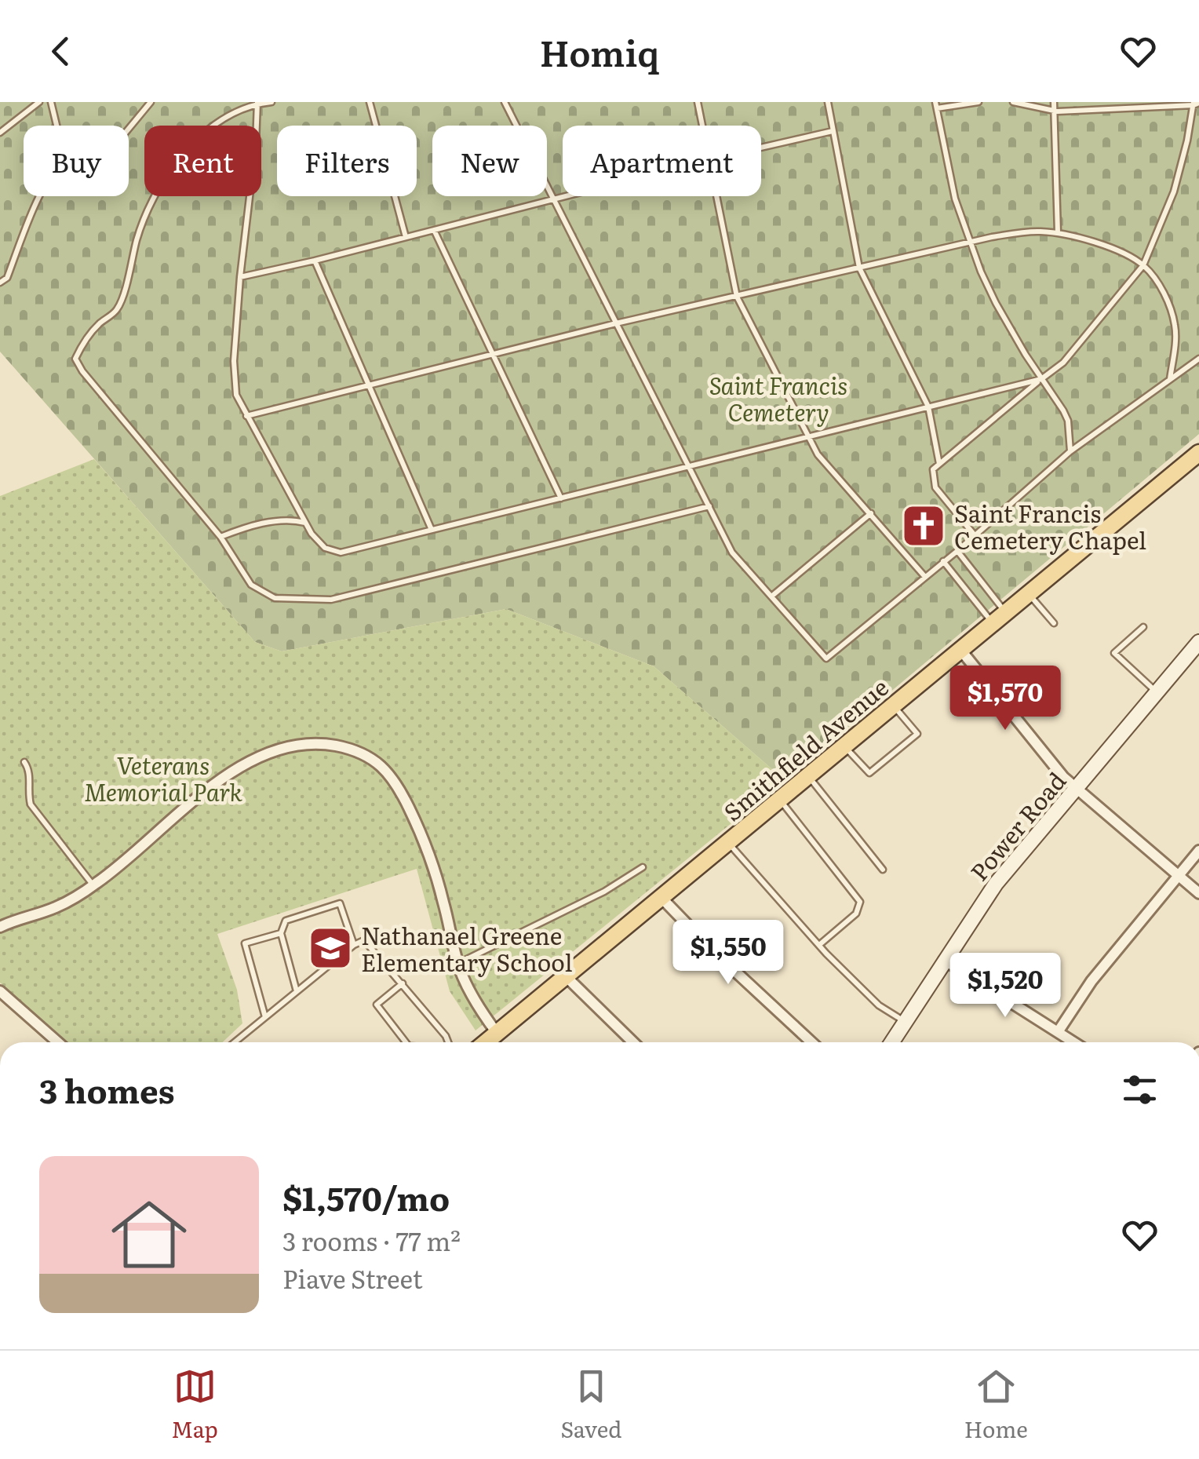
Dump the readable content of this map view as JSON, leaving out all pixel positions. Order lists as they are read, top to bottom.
{
  "streets": {
    "main road": ["Smithfield Avenue", "Power Road"]
  },
  "parks": ["Saint Francis Cemetery", "Veterans Memorial Park"],
  "places": {
    "church": ["Saint Francis Cemetery Chapel"],
    "school or university": ["Nathanael Greene Elementary School"]
  },
  "page": {
    "header": "Homiq",
    "chip": [
      "Buy",
      "Rent",
      "Filters",
      "New",
      "Apartment"
    ],
    "price": ["$1,570", "$1,550", "$1,520"],
    "heading": "3 homes",
    "list": [
      {
        "name": "$1,570/mo",
        "note": "3 rooms · 77 m² · Piave Street"
      }
    ],
    "tabs": ["Map", "Saved", "Home"]
  }
}
